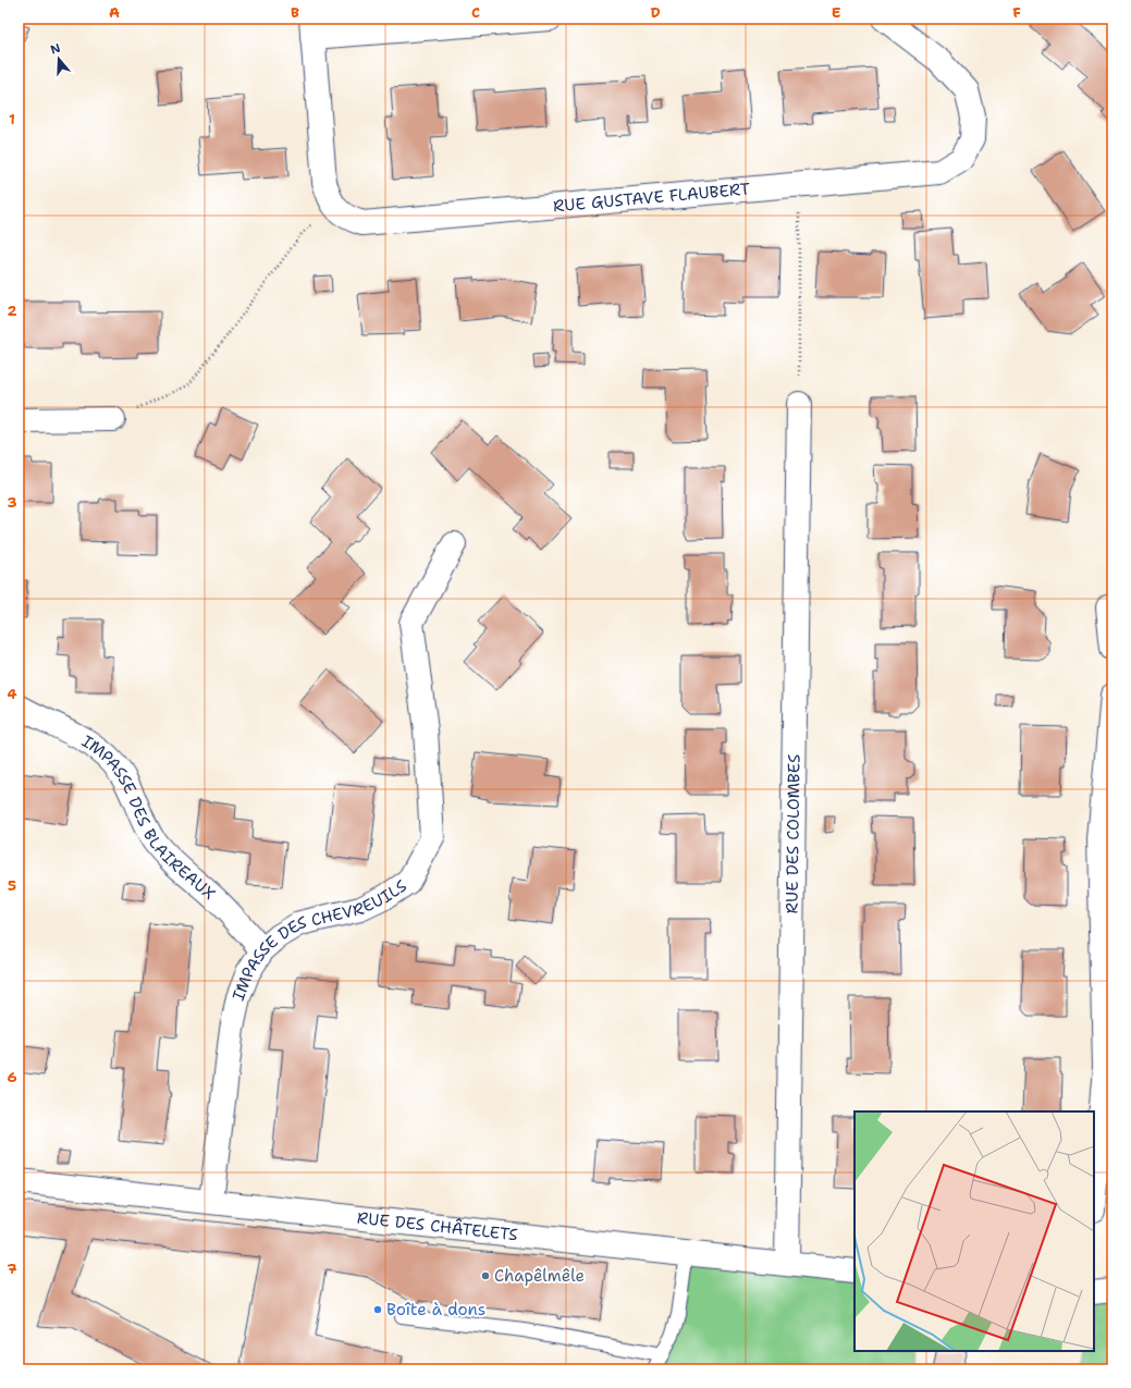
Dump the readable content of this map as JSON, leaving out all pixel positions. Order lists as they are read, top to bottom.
{
  "streets": {
    "street": [
      "RUE GUSTAVE FLAUBERT",
      "IMPASSE DES BLAIREAUX",
      "RUE DES COLOMBES",
      "IMPASSE DES CHEVREUILS",
      "RUE DES CHÂTELETS"
    ]
  },
  "crossings": [
    ["IMPASSE DES BLAIREAUX", "IMPASSE DES CHEVREUILS"],
    ["RUE DES COLOMBES", "RUE DES CHÂTELETS"],
    ["IMPASSE DES CHEVREUILS", "RUE DES CHÂTELETS"]
  ],
  "places": ["Chapêlmêle", "Boîte à dons"],
  "north": "top",
  "grid": {
    "columns": [
      "A",
      "B",
      "C",
      "D",
      "E",
      "F"
    ],
    "rows": [
      "1",
      "2",
      "3",
      "4",
      "5",
      "6",
      "7"
    ]
  }
}
